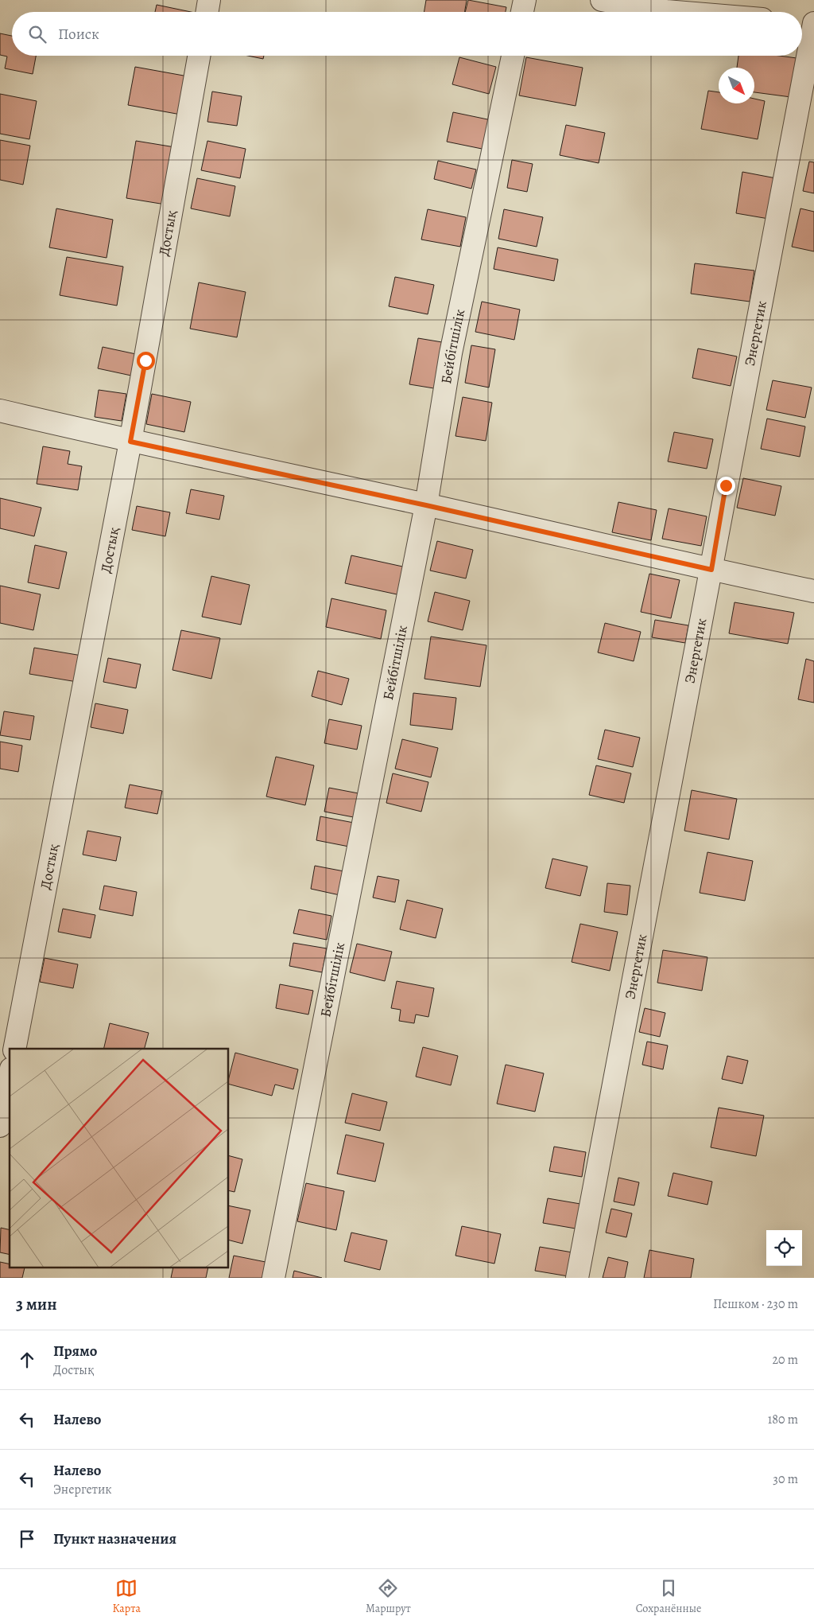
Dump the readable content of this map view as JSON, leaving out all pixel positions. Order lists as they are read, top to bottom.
{
  "streets": {
    "street": ["Достық", "Энергетик", "Бейбітшілік"]
  },
  "north": "bottom right",
  "page": {
    "search": "Поиск",
    "heading": ["3 мин", "Пешком · 230 m"],
    "list": [
      ["Прямо", "Достық", "20 m"],
      ["Налево", "180 m"],
      ["Налево", "Энергетик", "30 m"],
      "Пункт назначения"
    ],
    "nav": ["Карта", "Маршрут", "Сохранённые"]
  }
}
